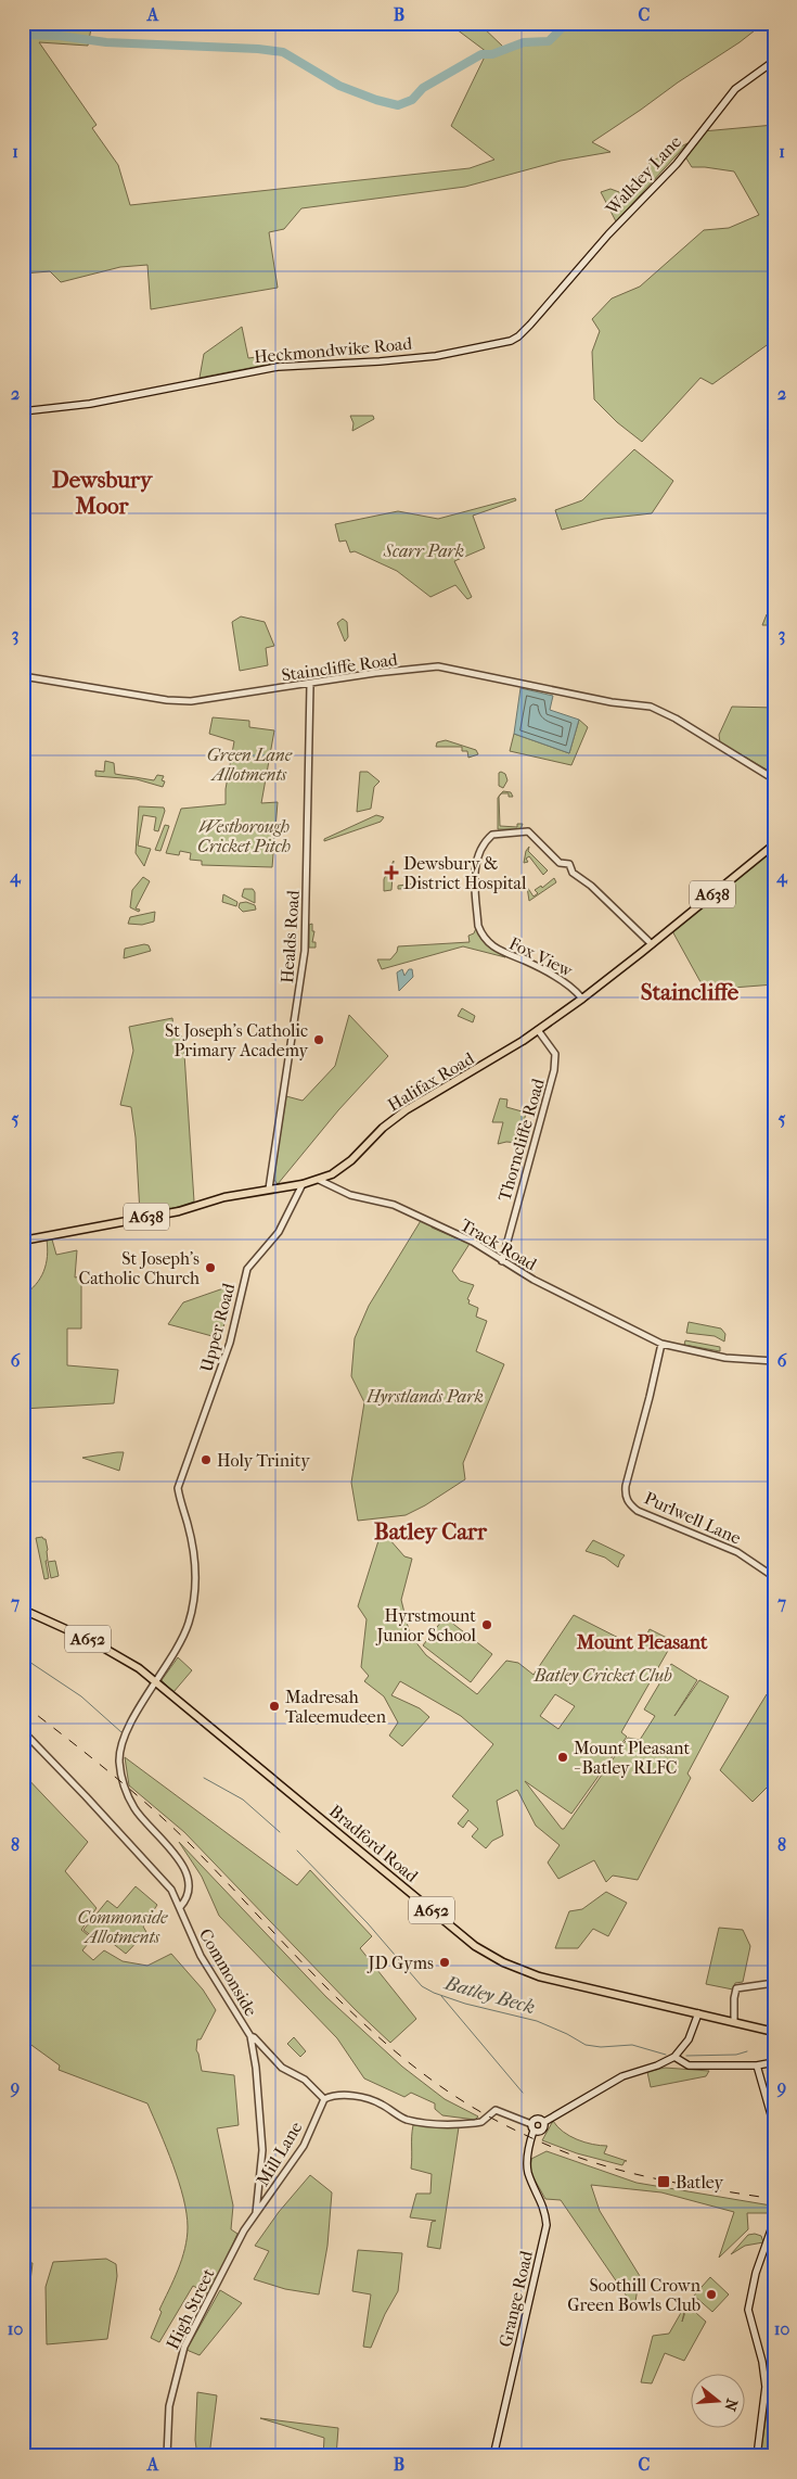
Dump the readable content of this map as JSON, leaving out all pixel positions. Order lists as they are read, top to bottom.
{
  "streets": {
    "main road": [
      "Walkley Lane",
      "Heckmondwike Road",
      "A638",
      "Halifax Road",
      "A652",
      "Bradford Road",
      "Grange Road"
    ],
    "street": [
      "Staincliffe Road",
      "Healds Road",
      "Fox View",
      "Thorncliffe Road",
      "Track Road",
      "Upper Road",
      "Purlwell Lane",
      "Commonside",
      "Mill Lane",
      "High Street"
    ]
  },
  "crossings": [
    ["Walkley Lane", "Heckmondwike Road"],
    ["Staincliffe Road", "Healds Road"],
    ["Healds Road", "Halifax Road"],
    ["Fox View", "Halifax Road"],
    ["Halifax Road", "Thorncliffe Road"],
    ["Halifax Road", "Track Road"],
    ["Halifax Road", "Upper Road"],
    ["Thorncliffe Road", "Track Road"],
    ["Track Road", "Purlwell Lane"],
    ["Upper Road", "Bradford Road"],
    ["Commonside", "Mill Lane"],
    ["Commonside", "High Street"],
    ["Mill Lane", "High Street"]
  ],
  "districts": [
    "Dewsbury Moor",
    "Staincliffe",
    "Batley Carr",
    "Mount Pleasant"
  ],
  "water": ["Batley Beck"],
  "parks": [
    "Scarr Park",
    "Green Lane Allotments",
    "Westborough Cricket Pitch",
    "Hyrstlands Park",
    "Batley Cricket Club",
    "Commonside Allotments"
  ],
  "places": {
    "health": ["Dewsbury & District Hospital"],
    "other": [
      "St Joseph's Catholic Primary Academy",
      "St Joseph's Catholic Church",
      "Holy Trinity",
      "Hyrstmount Junior School",
      "Madresah Taleemudeen",
      "Mount Pleasant - Batley RLFC",
      "JD Gyms",
      "Soothill Crown Green Bowls Club"
    ],
    "transit": ["Batley"]
  },
  "north": "right",
  "grid": {
    "columns": ["A", "B", "C"],
    "rows": [
      "1",
      "2",
      "3",
      "4",
      "5",
      "6",
      "7",
      "8",
      "9",
      "10"
    ]
  }
}
